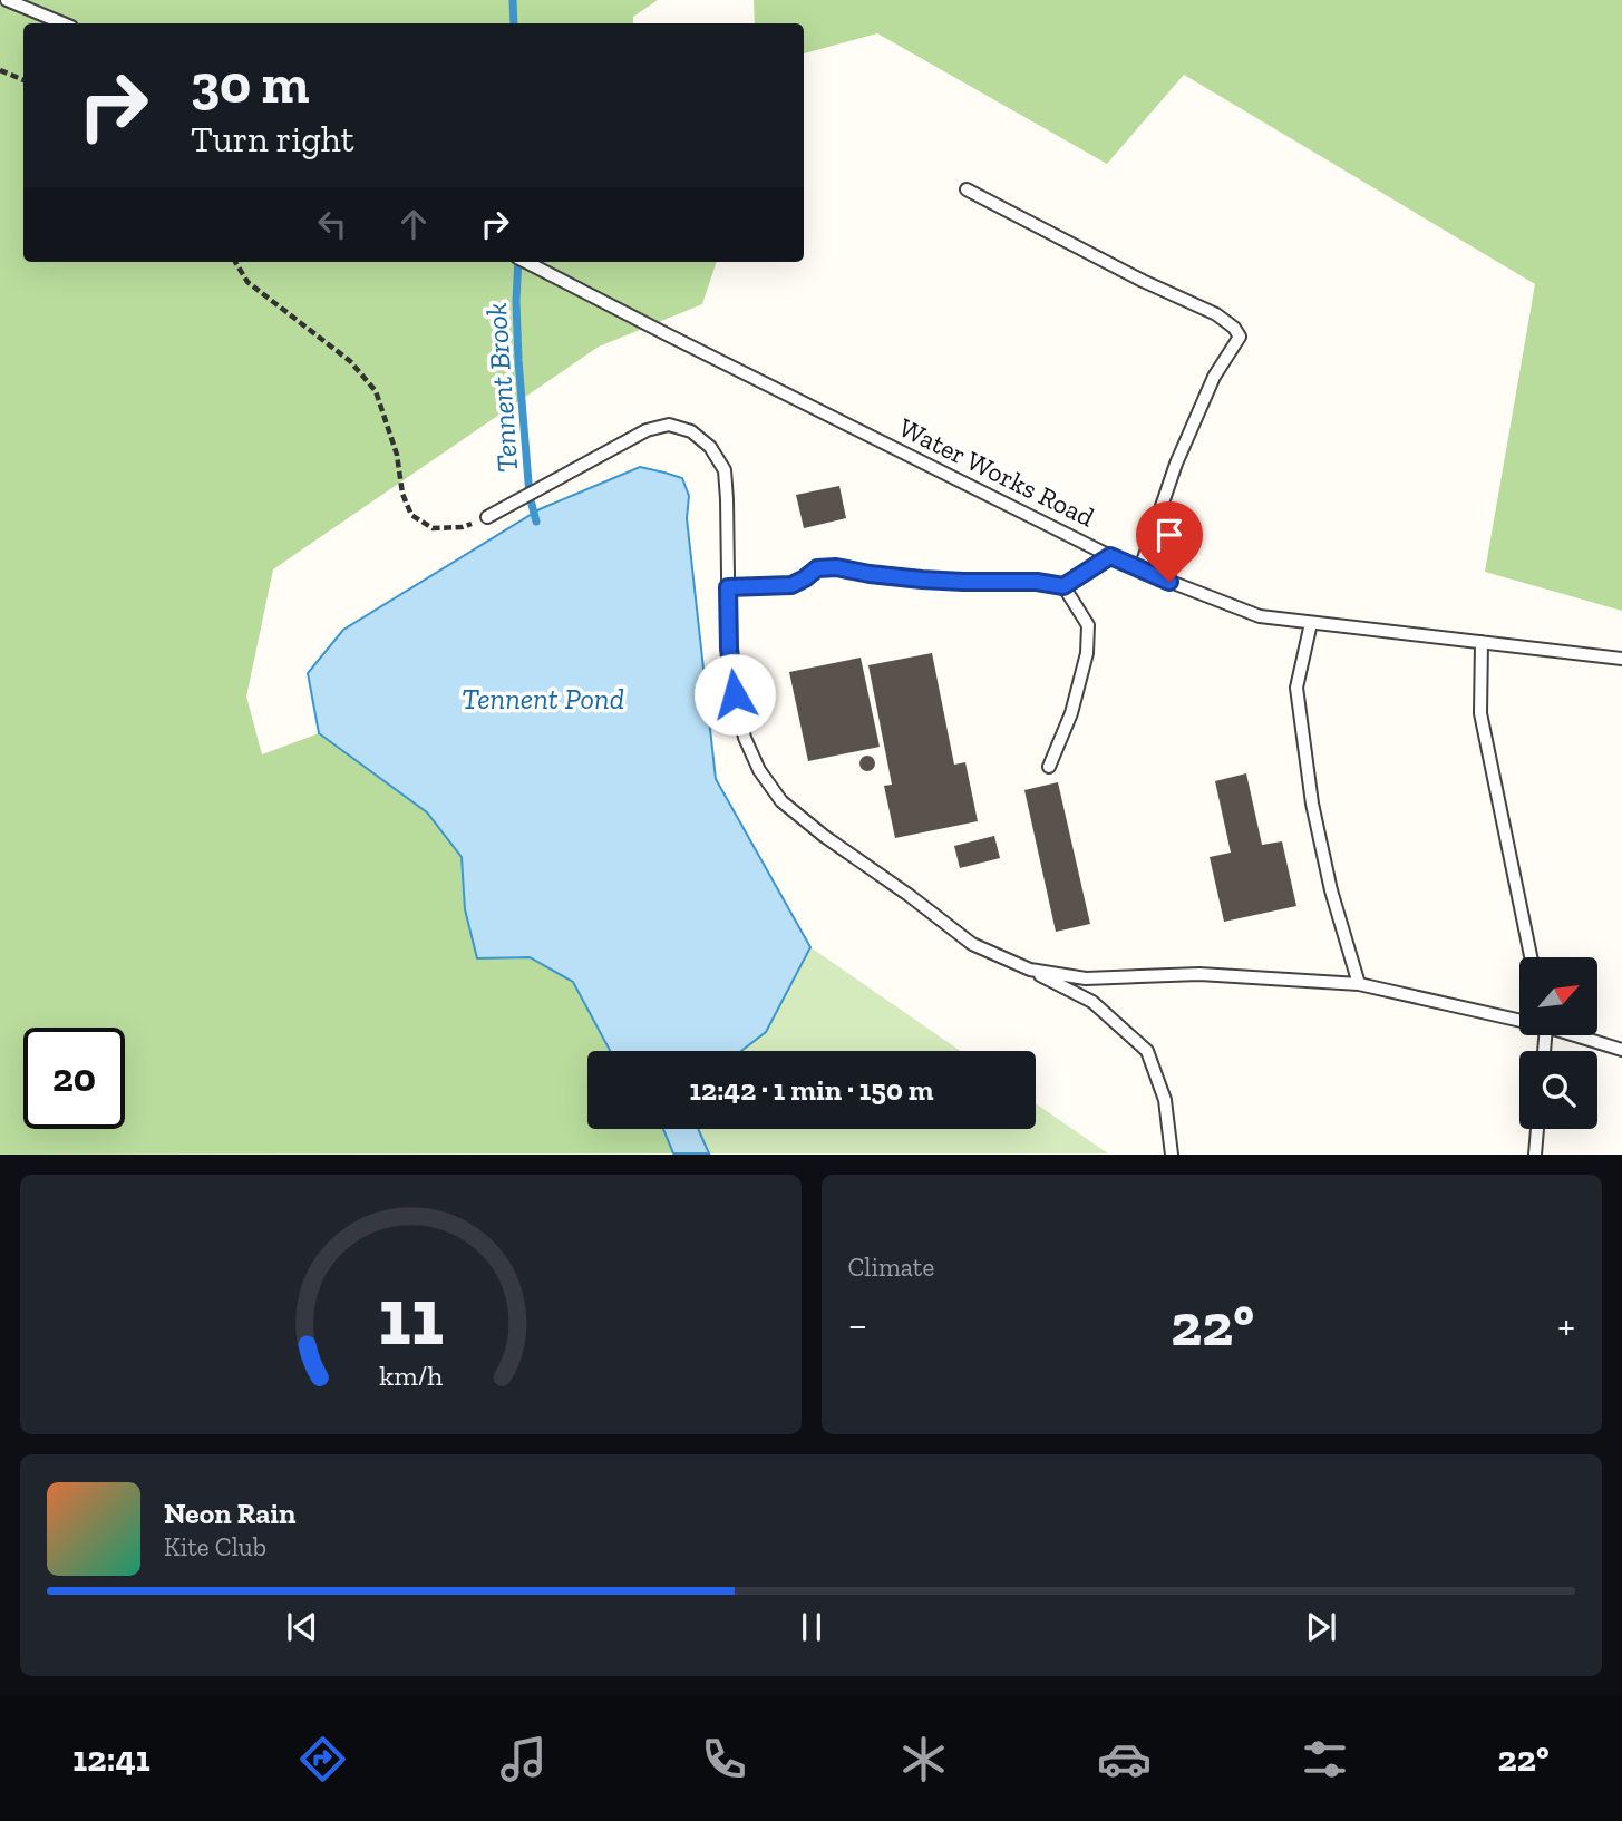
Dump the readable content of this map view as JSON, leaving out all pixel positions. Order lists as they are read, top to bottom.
{
  "streets": {
    "lane": ["Water Works Road"]
  },
  "water": ["Tennent Brook", "Tennent Pond"],
  "north": "top right",
  "page": {
    "turn": ["30 m", "Turn right"],
    "limit": "20",
    "trip": "12:42 · 1 min · 150 m",
    "tile": "Climate",
    "heat": ["−", "22°", "+"],
    "song": ["Neon Rain", "Kite Club"],
    "tabs": ["12:41", "22°"],
    "gauge": ["11", "km/h"]
  }
}
